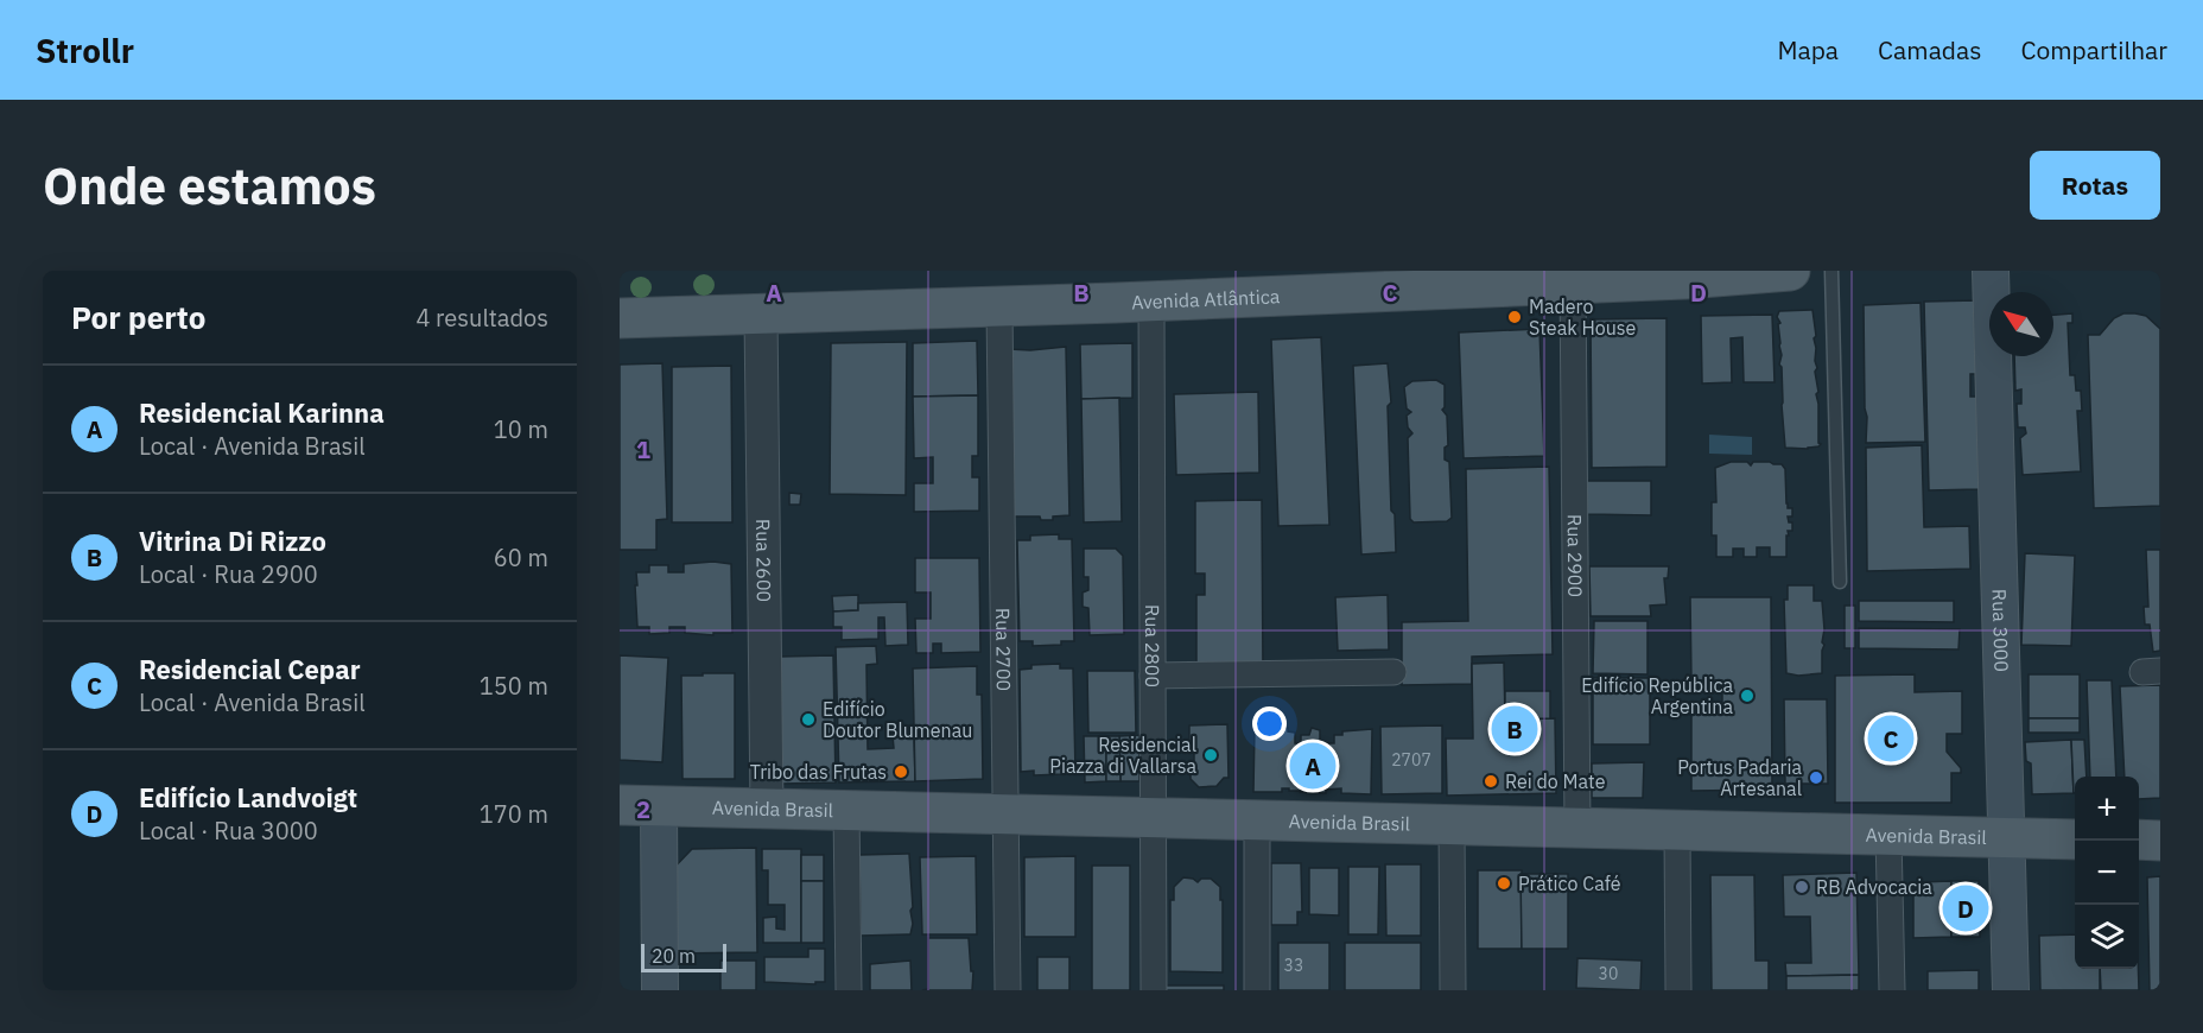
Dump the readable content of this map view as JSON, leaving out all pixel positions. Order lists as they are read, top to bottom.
{
  "streets": {
    "main road": ["Avenida Atlântica", "Rua 3000", "Avenida Brasil"],
    "street": [
      "Rua 2900",
      "Rua 2600",
      "Rua 2800",
      "Rua 2700"
    ]
  },
  "crossings": [
    ["Avenida Atlântica", "Rua 2900"],
    ["Avenida Atlântica", "Rua 2600"],
    ["Avenida Atlântica", "Rua 2800"],
    ["Avenida Atlântica", "Rua 2700"],
    ["Rua 2900", "Avenida Brasil"],
    ["Rua 2600", "Avenida Brasil"],
    ["Rua 3000", "Avenida Brasil"],
    ["Rua 2800", "Avenida Brasil"],
    ["Rua 2700", "Avenida Brasil"]
  ],
  "places": [
    "Madero Steak House",
    "Edifício República Argentina",
    "Edifício Doutor Blumenau",
    "Residencial Piazza di Vallarsa",
    "Tribo das Frutas",
    "Portus Padaria Artesanal",
    "Rei do Mate",
    "Prático Café",
    "RB Advocacia"
  ],
  "house_numbers": ["2707", "33", "30"],
  "scale_bar": "20 m",
  "north": "top left",
  "page": {
    "header": "Strollr",
    "nav": ["Mapa", "Camadas", "Compartilhar"],
    "buttons": "Rotas",
    "title": "Onde estamos",
    "heading": ["Por perto", "4 resultados"],
    "list": [
      {
        "mark": "A",
        "name": "Residencial Karinna",
        "note": "Local · Avenida Brasil",
        "value": "10 m"
      },
      {
        "mark": "B",
        "name": "Vitrina Di Rizzo",
        "note": "Local · Rua 2900",
        "value": "60 m"
      },
      {
        "mark": "C",
        "name": "Residencial Cepar",
        "note": "Local · Avenida Brasil",
        "value": "150 m"
      },
      {
        "mark": "D",
        "name": "Edifício Landvoigt",
        "note": "Local · Rua 3000",
        "value": "170 m"
      }
    ],
    "pins": [
      "B",
      "C",
      "A",
      "D"
    ],
    "map_buttons": ["+", "−"],
    "scale": "20 m"
  },
  "grid": {
    "columns": [
      "A",
      "B",
      "C",
      "D"
    ],
    "rows": ["1", "2"]
  }
}
